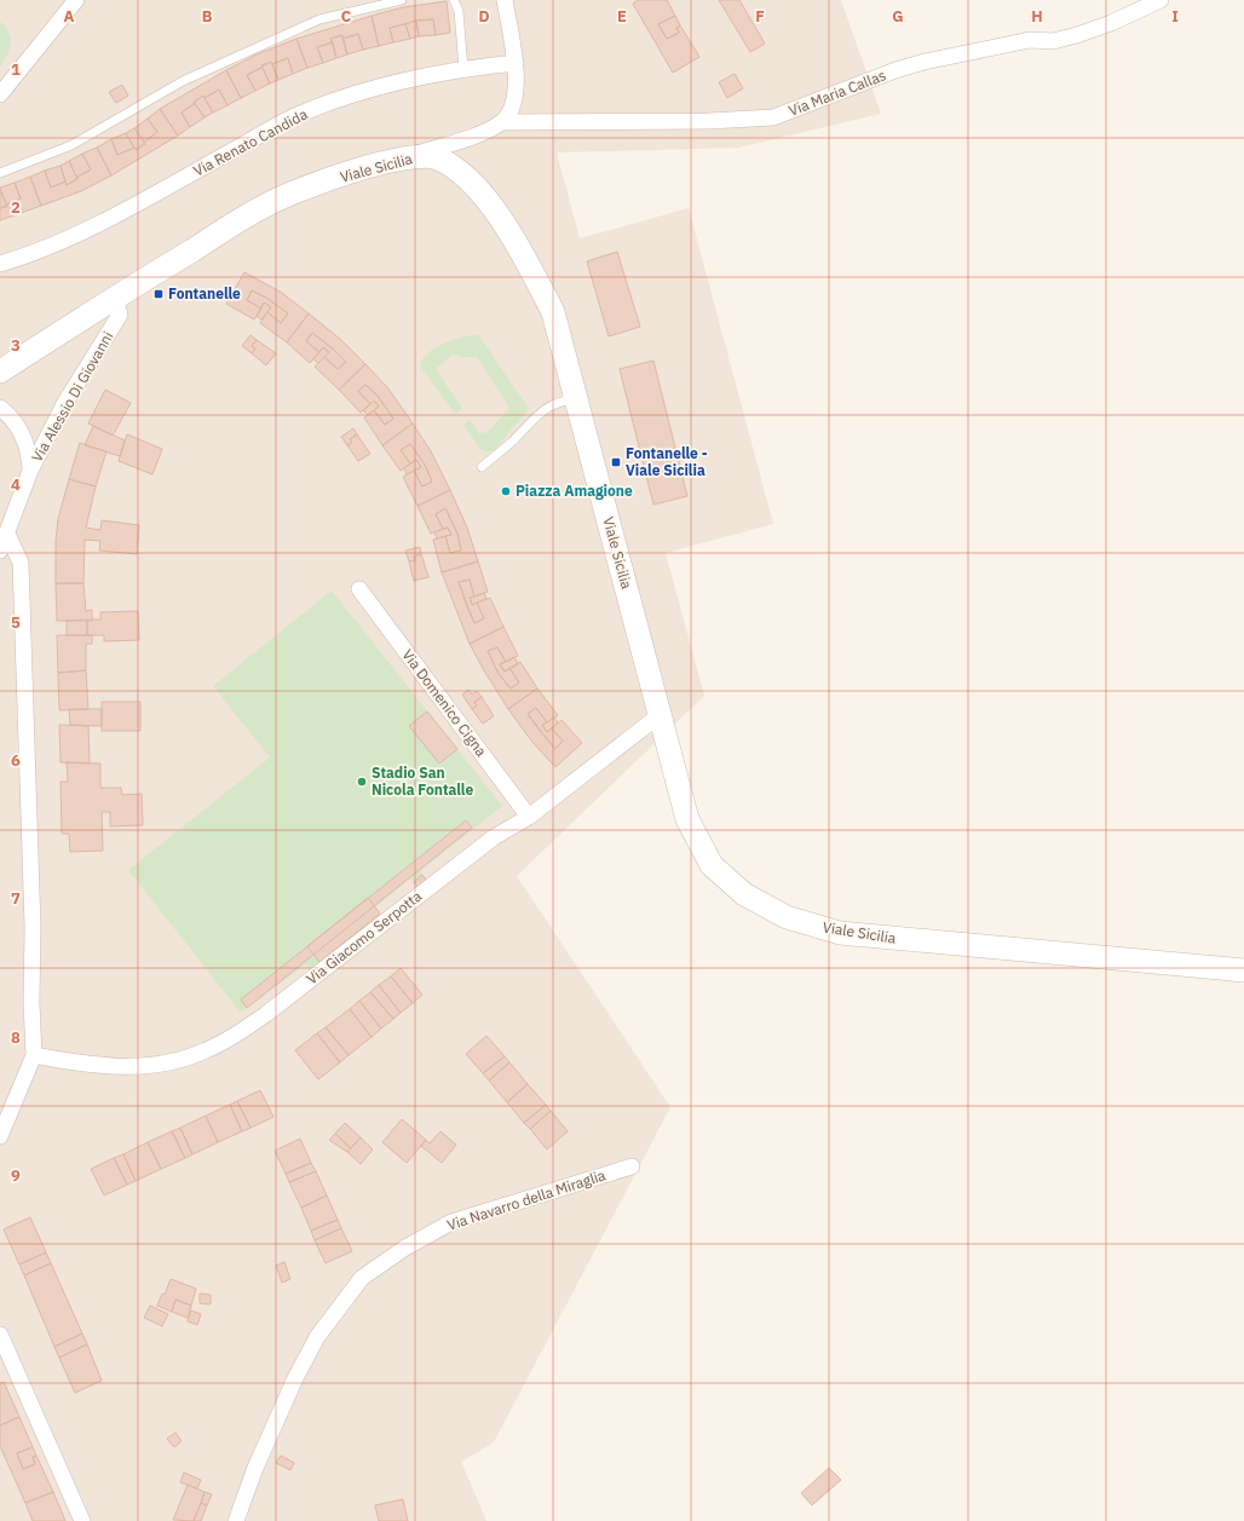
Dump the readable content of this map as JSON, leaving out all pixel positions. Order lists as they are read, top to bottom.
{
  "streets": {
    "street": [
      "Via Maria Callas",
      "Via Renato Candida",
      "Viale Sicilia",
      "Via Alessio Di Giovanni",
      "Via Domenico Cigna",
      "Via Giacomo Serpotta",
      "Via Navarro della Miraglia"
    ]
  },
  "crossings": [
    ["Viale Sicilia", "Via Alessio Di Giovanni"],
    ["Viale Sicilia", "Via Giacomo Serpotta"],
    ["Via Domenico Cigna", "Via Giacomo Serpotta"]
  ],
  "places": {
    "transit": ["Fontanelle", "Fontanelle - Viale Sicilia"],
    "other": ["Piazza Amagione", "Stadio San Nicola Fontalle"]
  },
  "grid": {
    "columns": [
      "A",
      "B",
      "C",
      "D",
      "E",
      "F",
      "G",
      "H",
      "I"
    ],
    "rows": [
      "1",
      "2",
      "3",
      "4",
      "5",
      "6",
      "7",
      "8",
      "9"
    ]
  }
}
